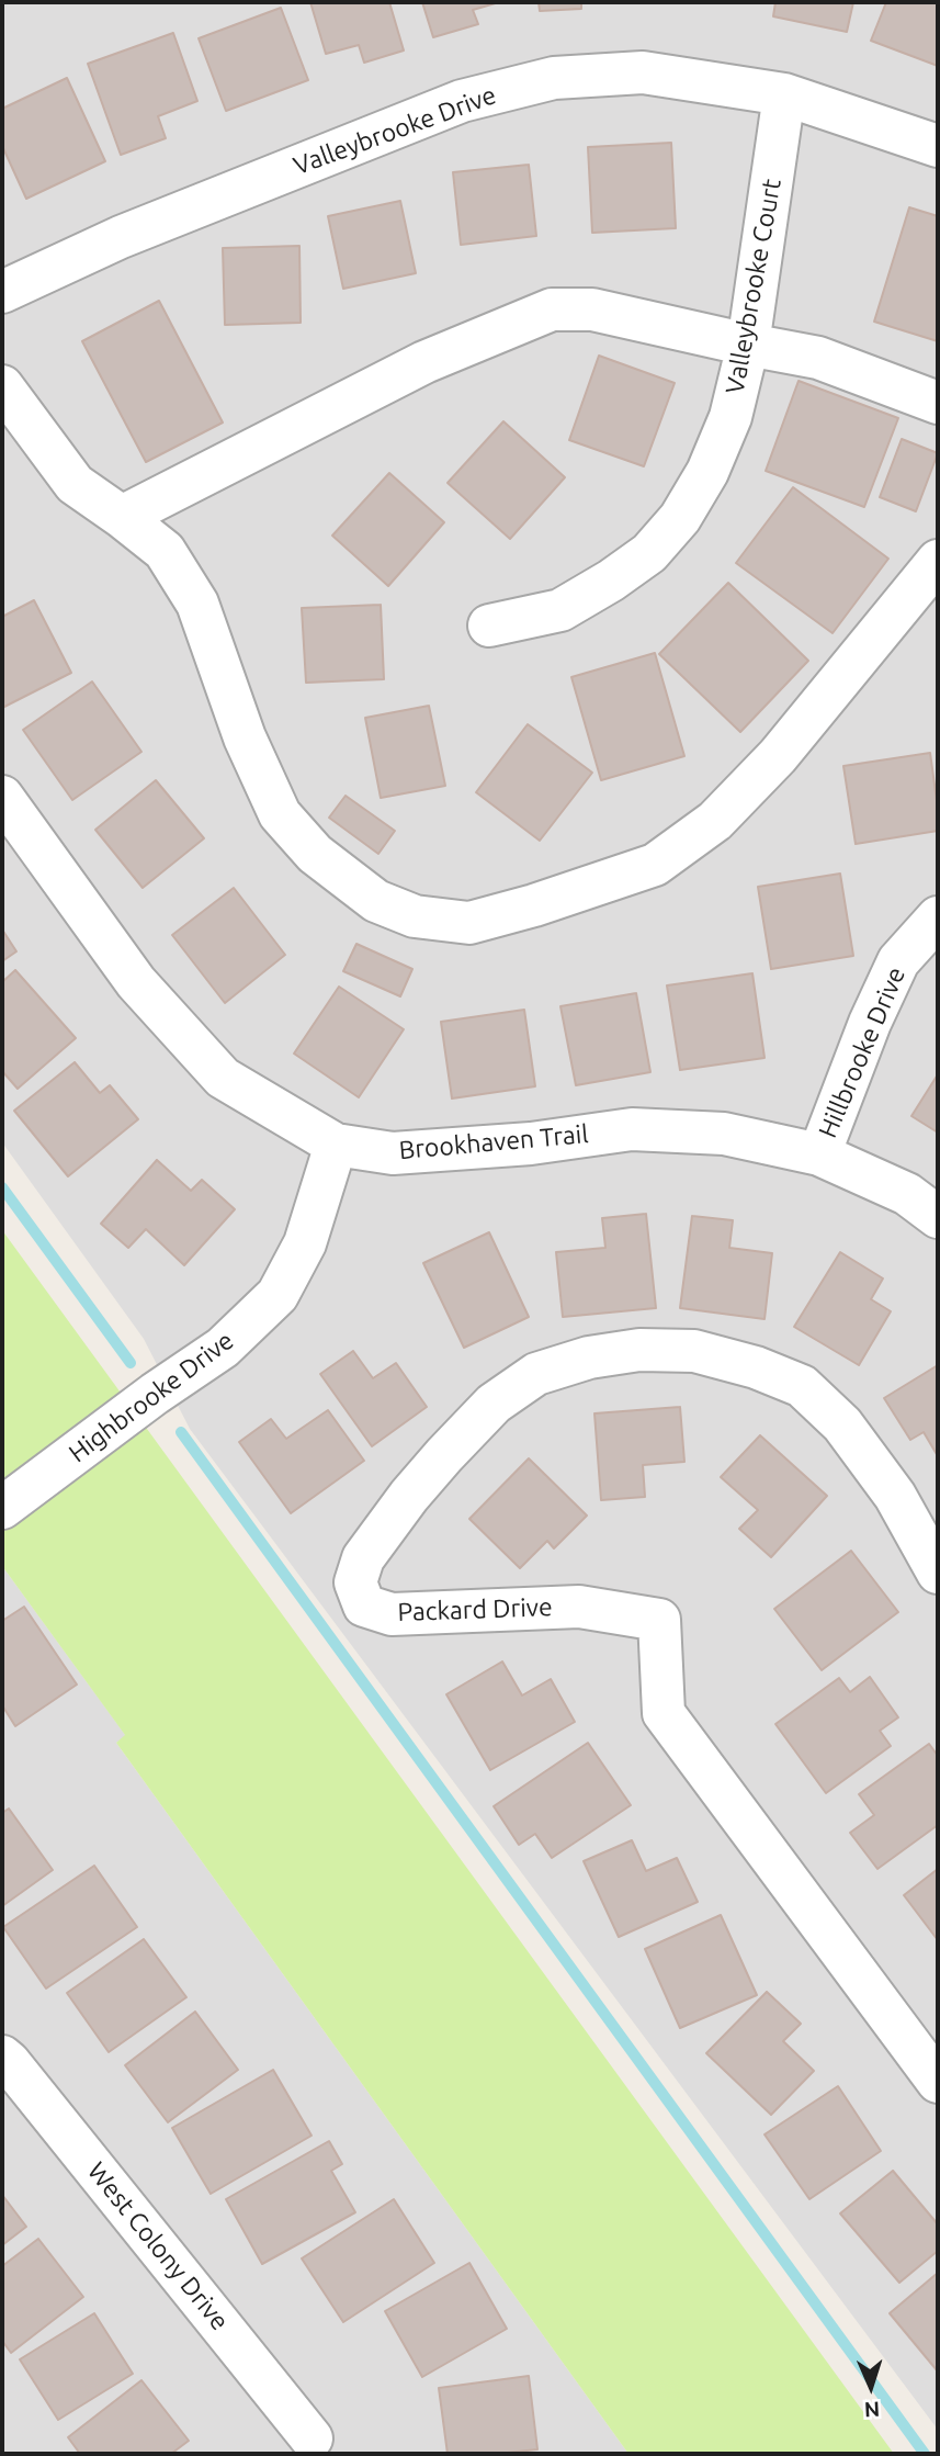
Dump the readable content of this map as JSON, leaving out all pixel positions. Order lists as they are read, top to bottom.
{
  "streets": {
    "street": [
      "Valleybrooke Drive",
      "Valleybrooke Court",
      "Hillbrooke Drive",
      "Brookhaven Trail",
      "Highbrooke Drive",
      "Packard Drive",
      "West Colony Drive"
    ]
  },
  "crossings": [
    ["Valleybrooke Drive", "Valleybrooke Court"],
    ["Hillbrooke Drive", "Brookhaven Trail"],
    ["Brookhaven Trail", "Highbrooke Drive"]
  ],
  "north": "bottom"
}
